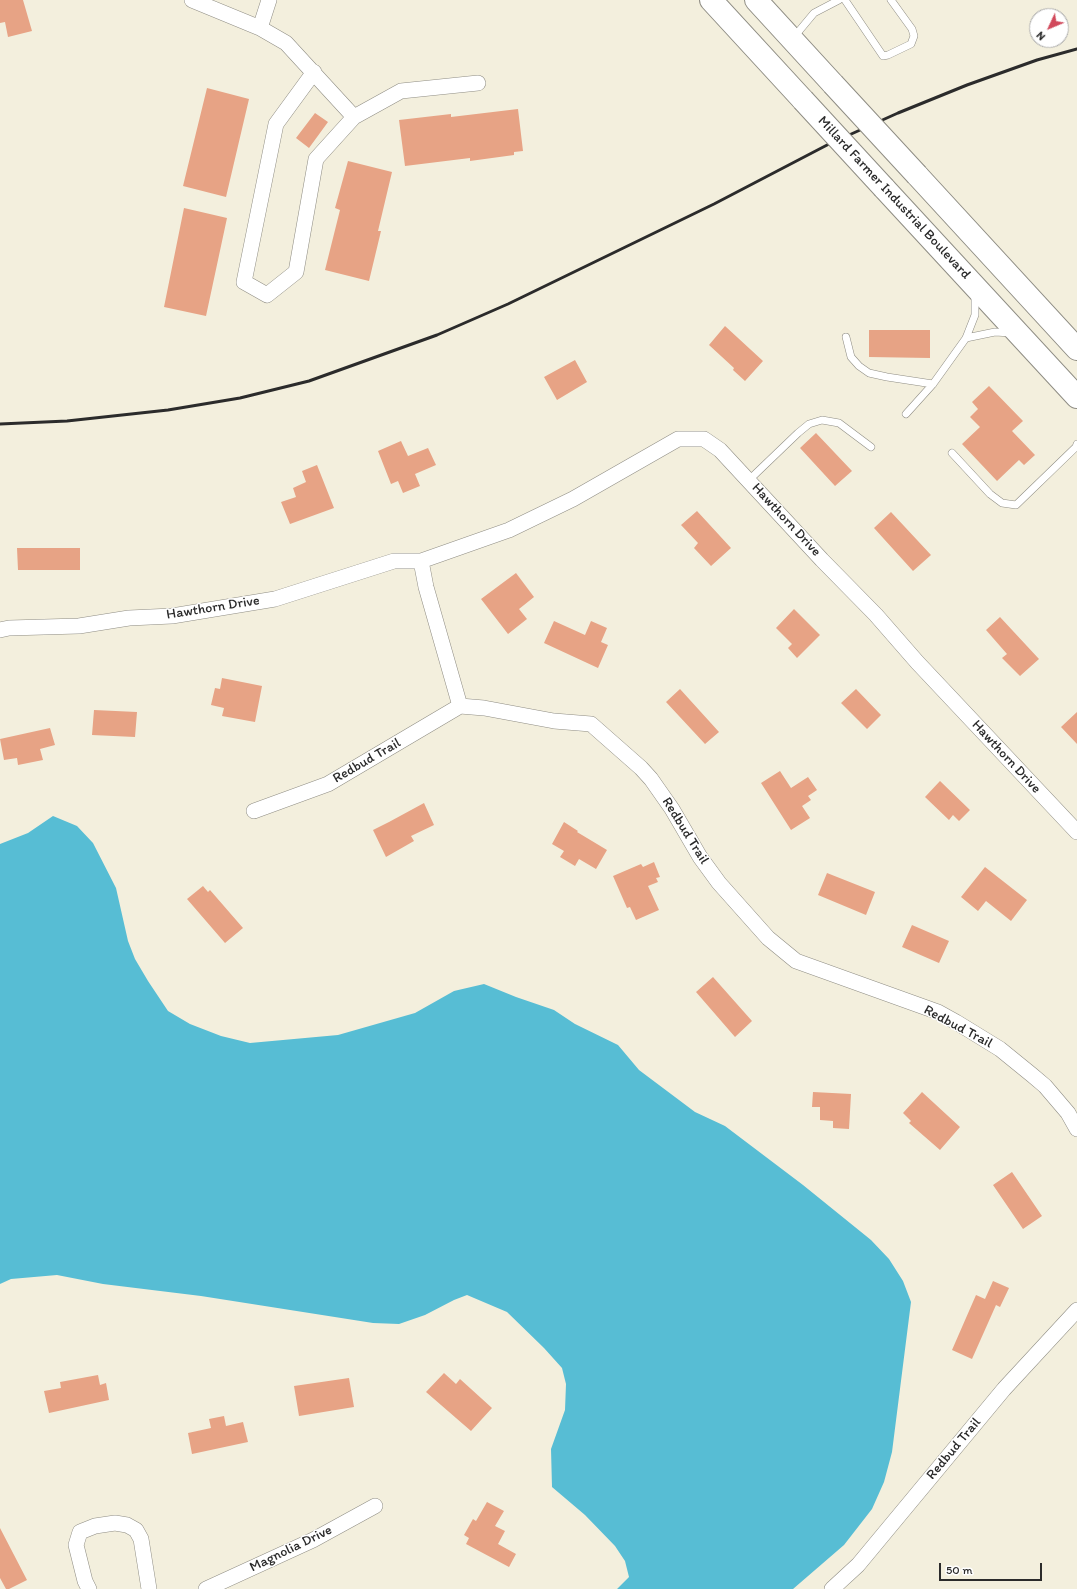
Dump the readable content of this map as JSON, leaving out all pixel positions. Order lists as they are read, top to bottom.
{
  "streets": {
    "main road": ["Millard Farmer Industrial Boulevard"],
    "street": ["Hawthorn Drive", "Redbud Trail", "Magnolia Drive"]
  },
  "scale_bar": "50 m",
  "north": "bottom left"
}
